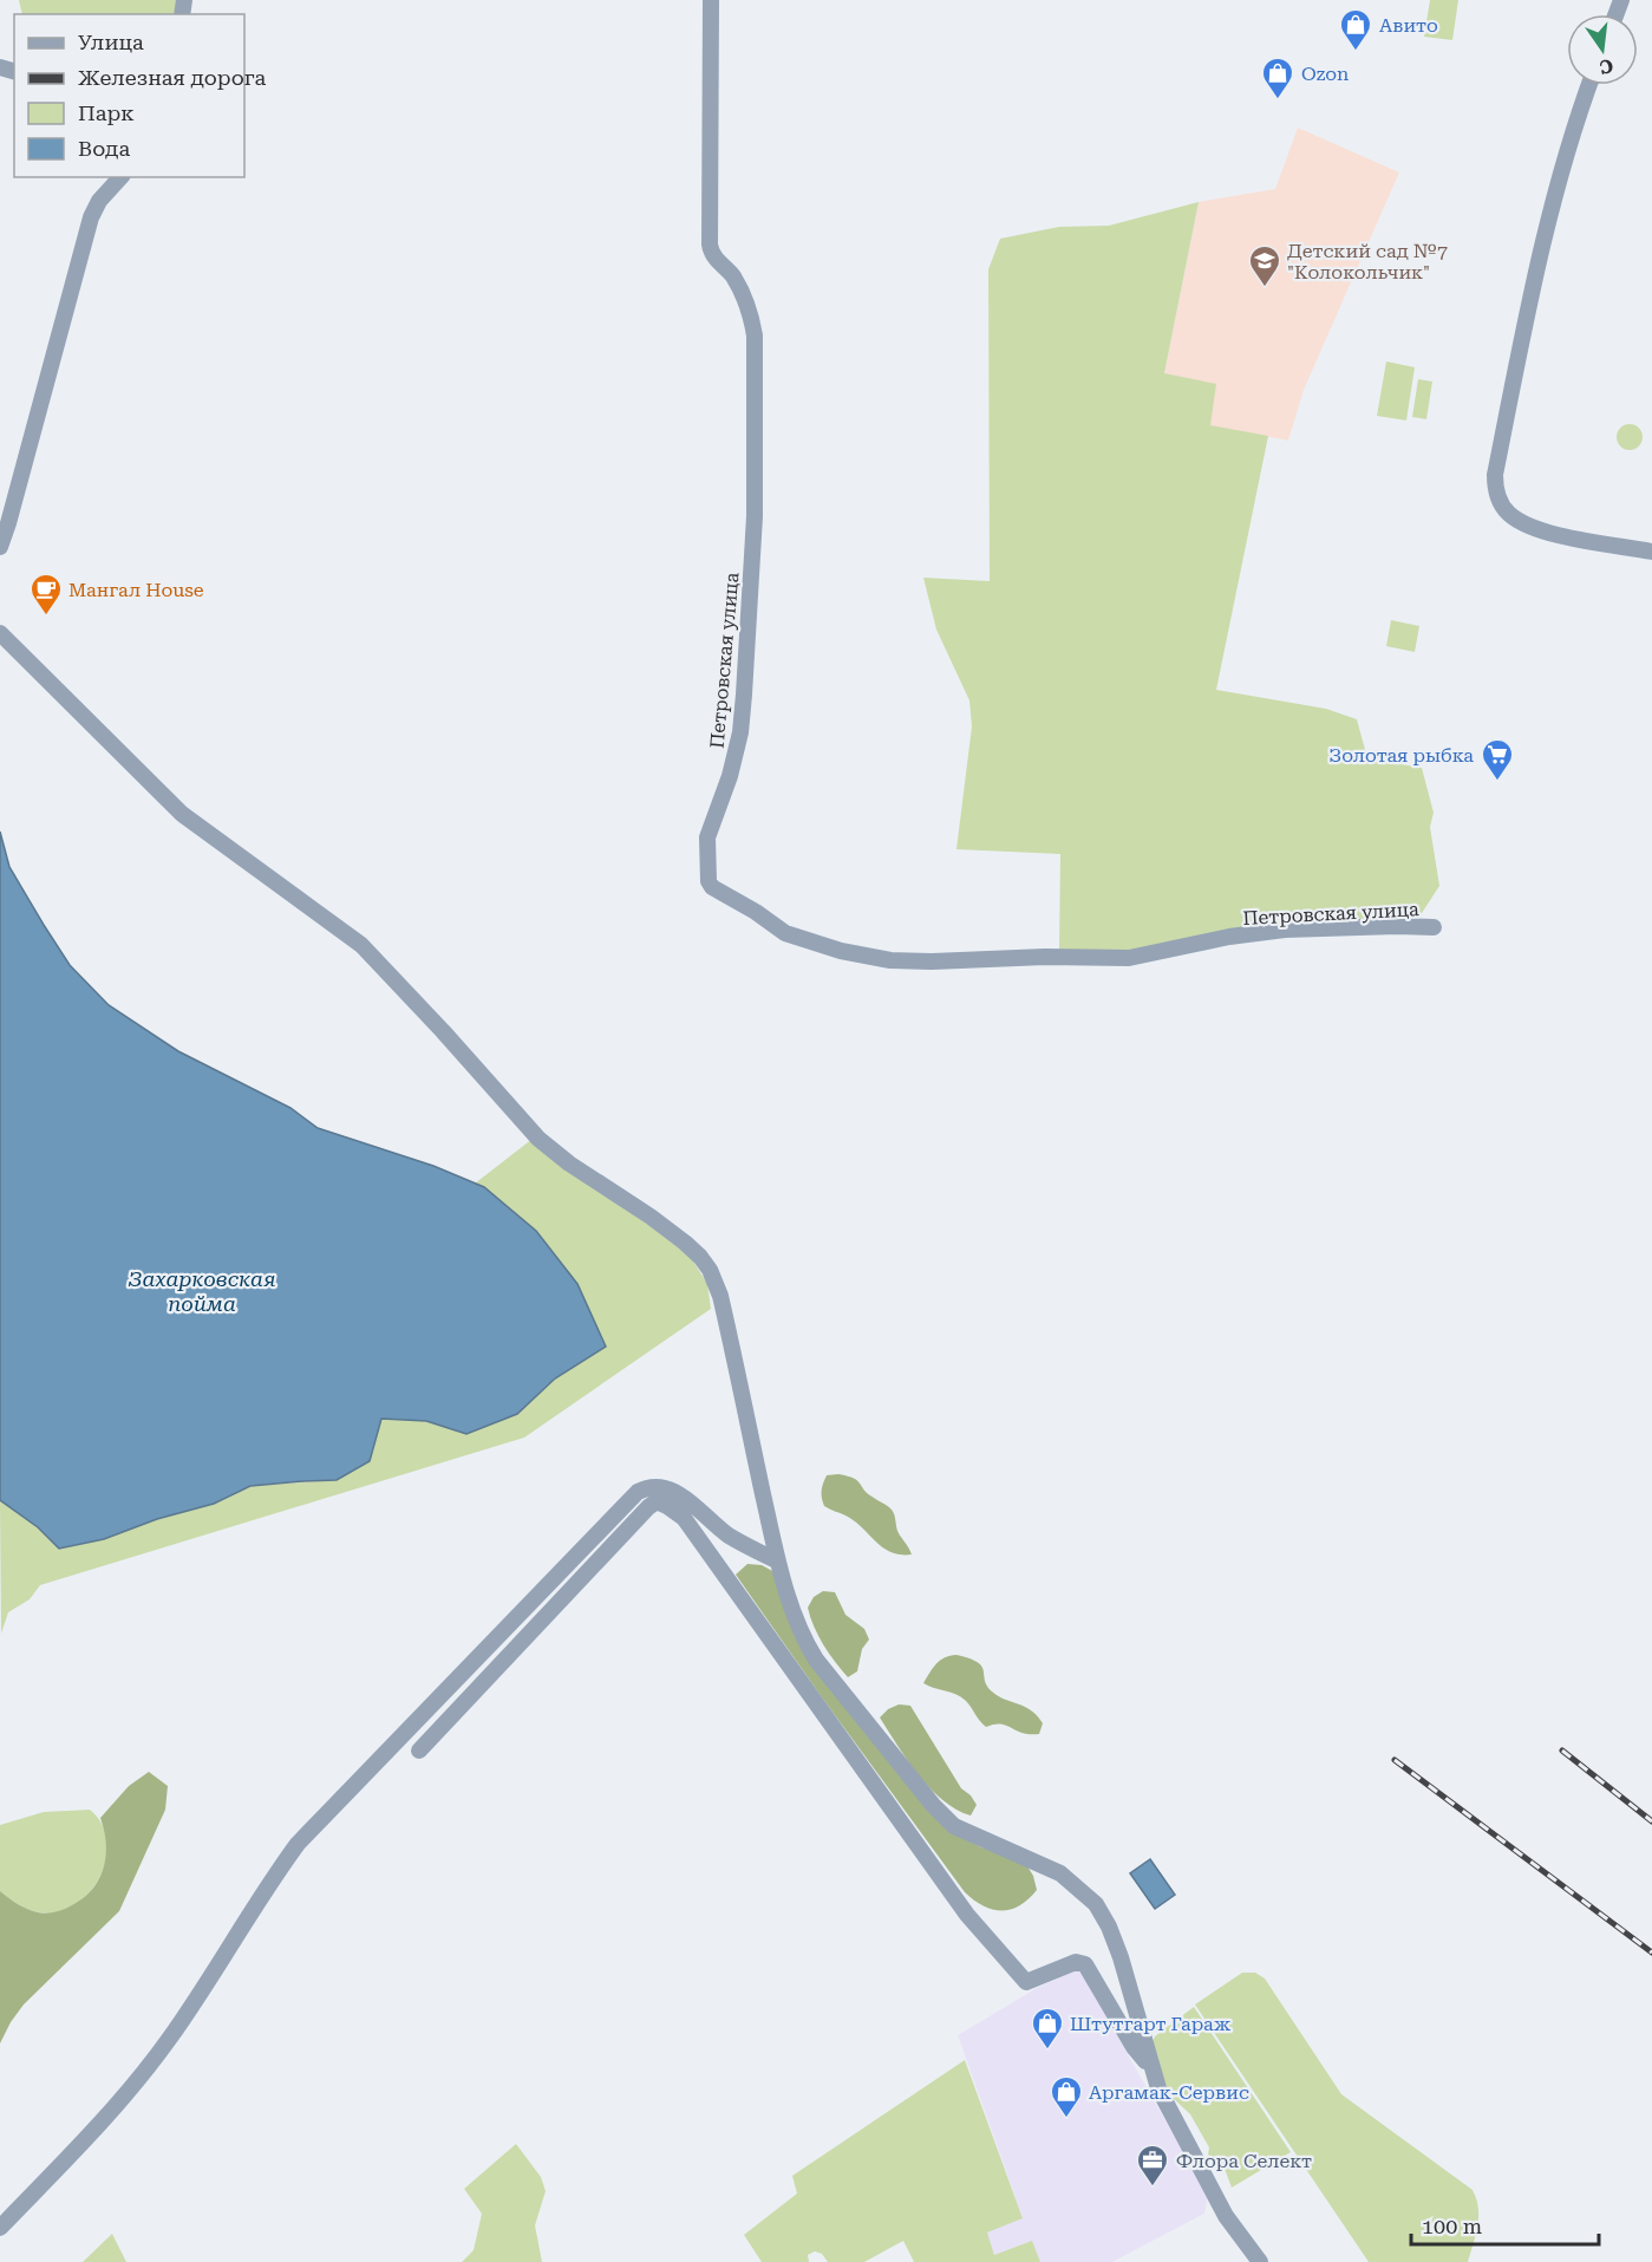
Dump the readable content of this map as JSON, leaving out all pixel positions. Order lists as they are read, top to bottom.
{
  "streets": {
    "street": ["Петровская улица"]
  },
  "water": ["Захарковская пойма"],
  "places": {
    "shop": [
      "Авито",
      "Ozon",
      "Штутгарт Гараж",
      "Аргамак-Сервис"
    ],
    "school or university": ["Детский сад №7 \"Колокольчик\""],
    "cafe": ["Мангал House"],
    "supermarket": ["Золотая рыбка"],
    "office": ["Флора Селект"]
  },
  "legend": [
    "Улица",
    "Железная дорога",
    "Парк",
    "Вода"
  ],
  "scale_bar": "100 m",
  "north": "bottom"
}
